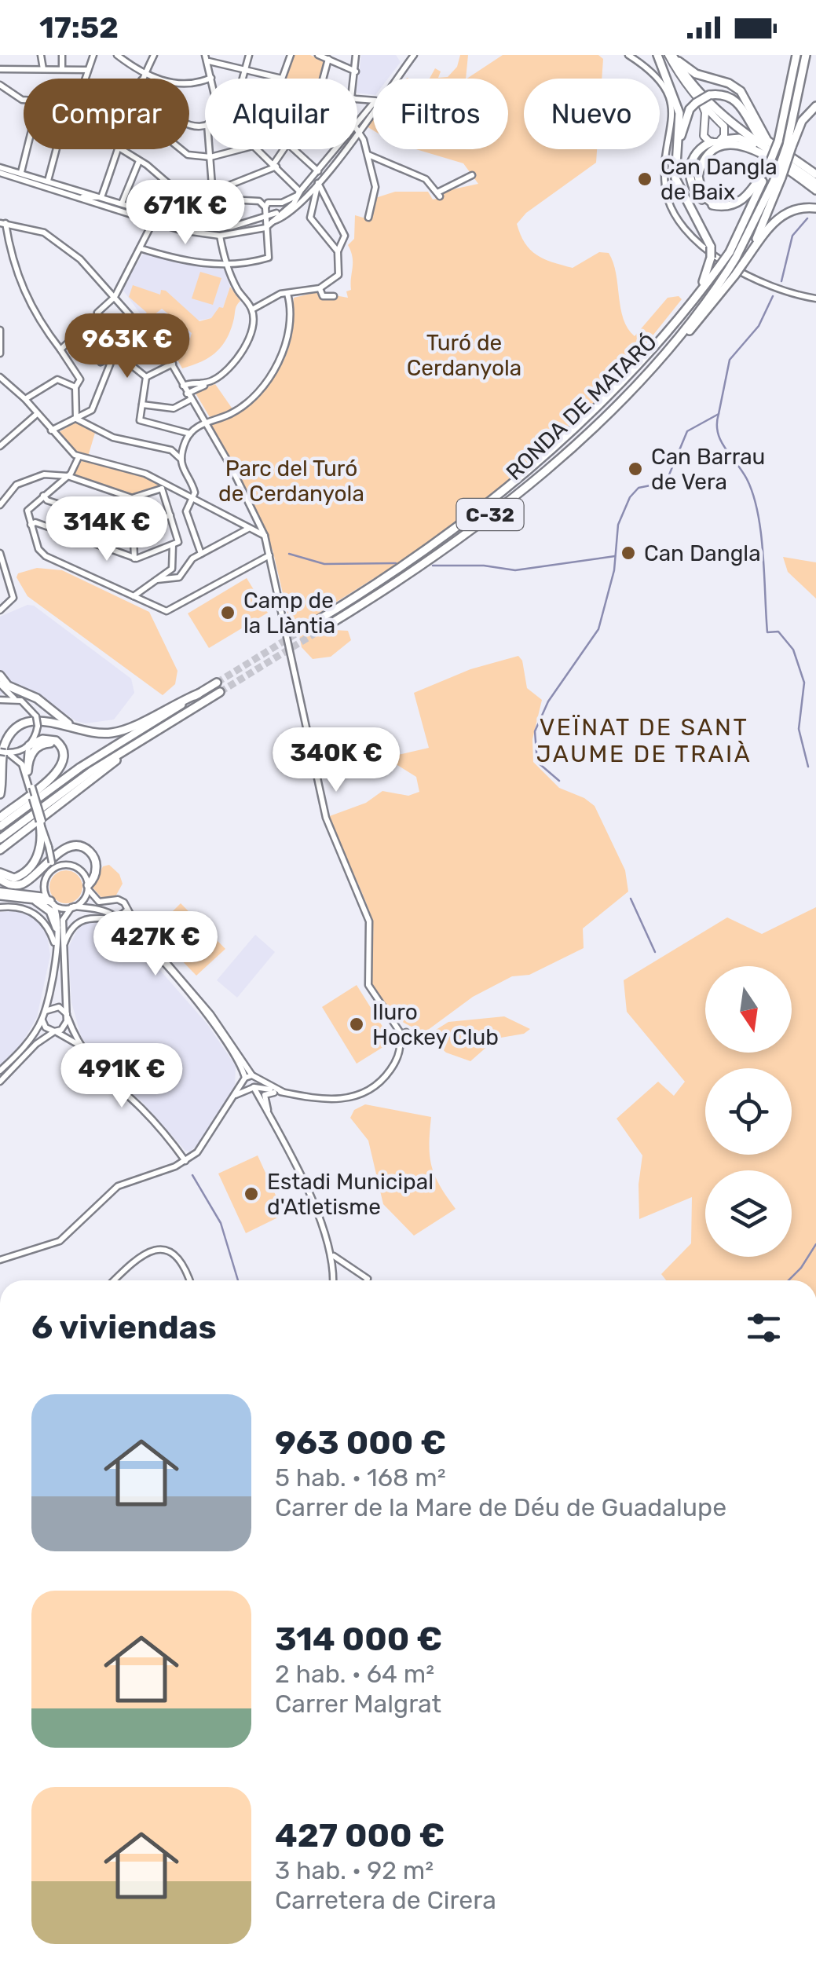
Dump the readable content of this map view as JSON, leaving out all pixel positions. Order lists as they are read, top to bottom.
{
  "streets": {
    "highway": ["RONDA DE MATARÓ", "C-32"]
  },
  "districts": ["VEÏNAT DE SANT JAUME DE TRAIÀ"],
  "parks": ["Turó de Cerdanyola", "Parc del Turó de Cerdanyola"],
  "places": [
    "Can Dangla de Baix",
    "Can Barrau de Vera",
    "Can Dangla",
    "Camp de la Llàntia",
    "Iluro Hockey Club",
    "Estadi Municipal d'Atletisme"
  ],
  "north": "bottom",
  "page": {
    "status": "17:52",
    "chip": [
      "Comprar",
      "Alquilar",
      "Filtros",
      "Nuevo"
    ],
    "price": [
      "671K €",
      "963K €",
      "314K €",
      "340K €",
      "427K €",
      "491K €"
    ],
    "heading": "6 viviendas",
    "list": [
      {
        "name": "963 000 €",
        "note": "5 hab. · 168 m² · Carrer de la Mare de Déu de Guadalupe"
      },
      {
        "name": "314 000 €",
        "note": "2 hab. · 64 m² · Carrer Malgrat"
      },
      {
        "name": "427 000 €",
        "note": "3 hab. · 92 m² · Carretera de Cirera"
      }
    ]
  }
}
